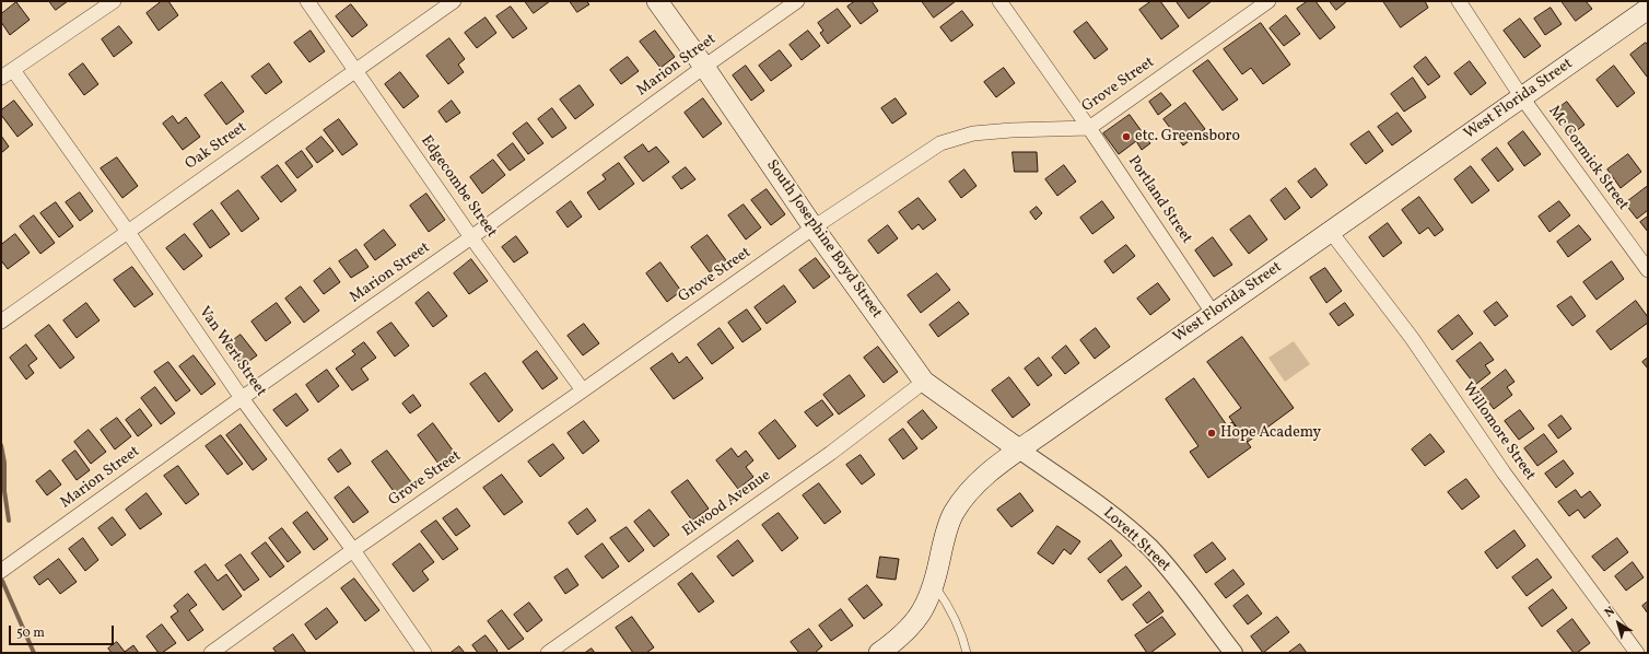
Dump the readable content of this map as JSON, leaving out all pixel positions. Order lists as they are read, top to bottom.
{
  "streets": {
    "main road": ["West Florida Street", "South Josephine Boyd Street"],
    "street": [
      "Marion Street",
      "Grove Street",
      "Oak Street",
      "Mc Cormick Street",
      "Edgecombe Street",
      "Portland Street",
      "Van Wert Street",
      "Willomore Street",
      "Elwood Avenue",
      "Lovett Street"
    ]
  },
  "crossings": [
    ["Marion Street", "Edgecombe Street"],
    ["Marion Street", "South Josephine Boyd Street"],
    ["Marion Street", "Van Wert Street"],
    ["Grove Street", "Edgecombe Street"],
    ["Grove Street", "Portland Street"],
    ["Grove Street", "South Josephine Boyd Street"],
    ["Grove Street", "Van Wert Street"],
    ["West Florida Street", "Mc Cormick Street"],
    ["West Florida Street", "Portland Street"],
    ["West Florida Street", "South Josephine Boyd Street"],
    ["West Florida Street", "Willomore Street"],
    ["West Florida Street", "Lovett Street"],
    ["Oak Street", "Edgecombe Street"],
    ["Oak Street", "Van Wert Street"],
    ["South Josephine Boyd Street", "Elwood Avenue"],
    ["South Josephine Boyd Street", "Lovett Street"]
  ],
  "places": ["etc. Greensboro", "Hope Academy"],
  "scale_bar": "50 m",
  "north": "top left"
}
